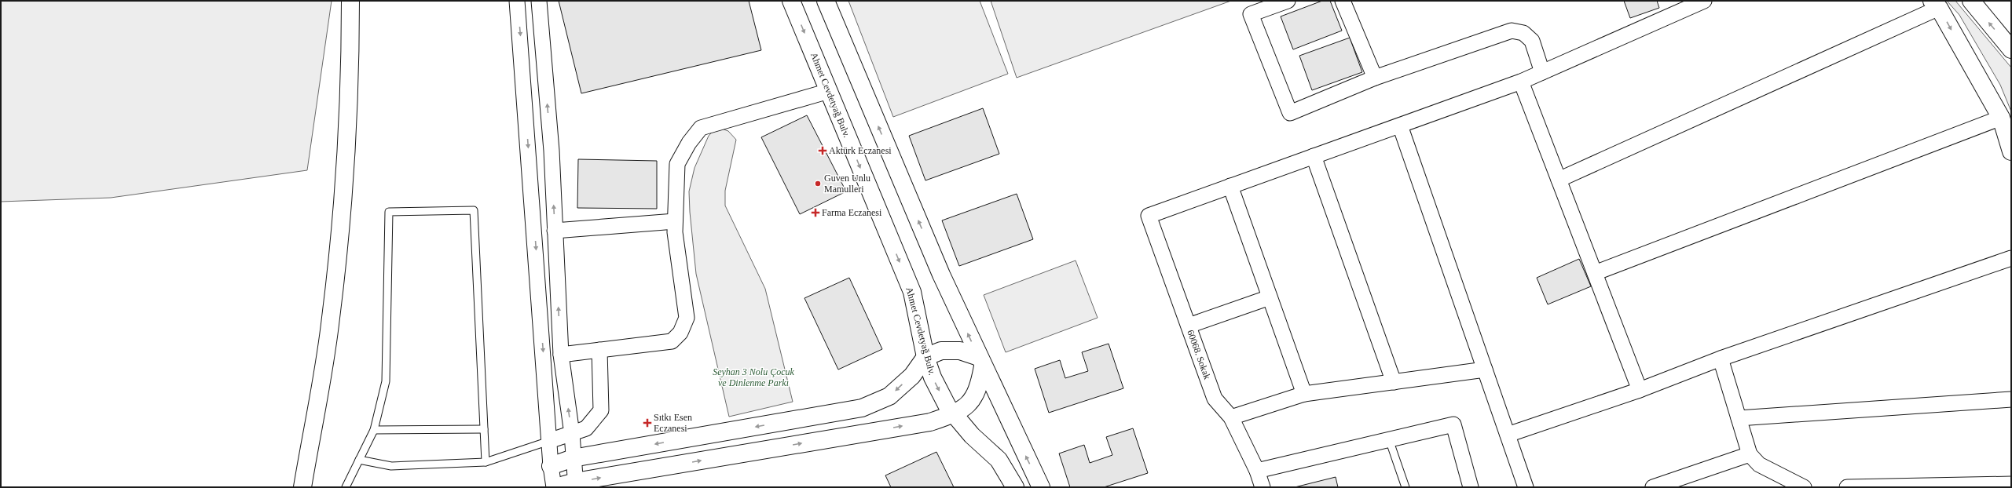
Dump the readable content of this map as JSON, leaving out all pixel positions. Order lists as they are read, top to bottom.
{
  "streets": {
    "street": ["Ahmet Cevdetyağ Bulv.", "60068. Sokak"]
  },
  "parks": ["Seyhan 3 Nolu Çocuk ve Dinlenme Parkı"],
  "places": {
    "health": ["Aktürk Eczanesi", "Farma Eczanesi", "Sıtkı Esen Eczanesi"],
    "other": ["Guven Unlu Mamulleri"]
  }
}
